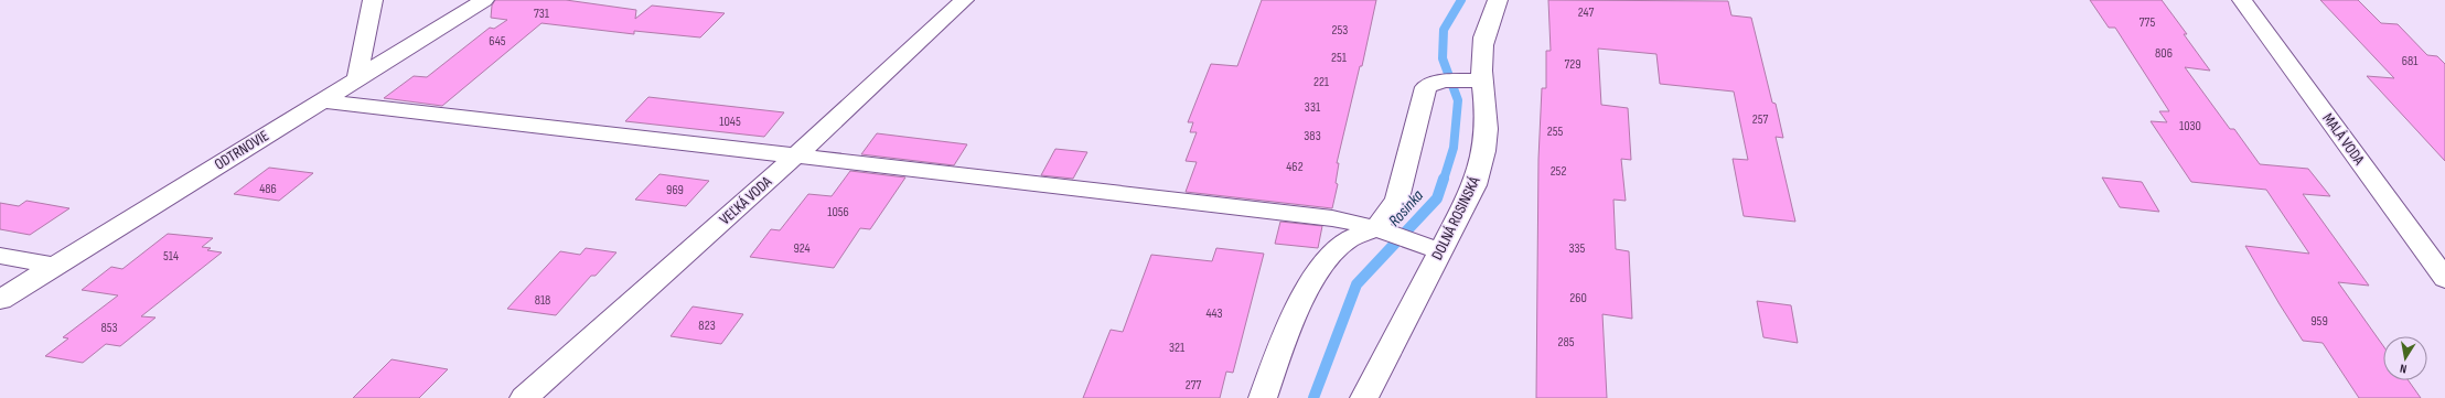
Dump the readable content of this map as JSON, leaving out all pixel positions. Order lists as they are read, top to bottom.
{
  "streets": {
    "street": [
      "MALÁ VODA",
      "ODTRNOVIE",
      "VEĽKÁ VODA",
      "DOLNÁ ROSINSKÁ"
    ]
  },
  "water": ["Rosinka"],
  "house_numbers": [
    "247",
    "731",
    "775",
    "253",
    "645",
    "806",
    "251",
    "681",
    "729",
    "221",
    "331",
    "257",
    "1045",
    "1030",
    "255",
    "383",
    "462",
    "252",
    "486",
    "969",
    "1056",
    "924",
    "335",
    "514",
    "260",
    "818",
    "443",
    "959",
    "823",
    "853",
    "285",
    "321",
    "277"
  ],
  "north": "bottom"
}
